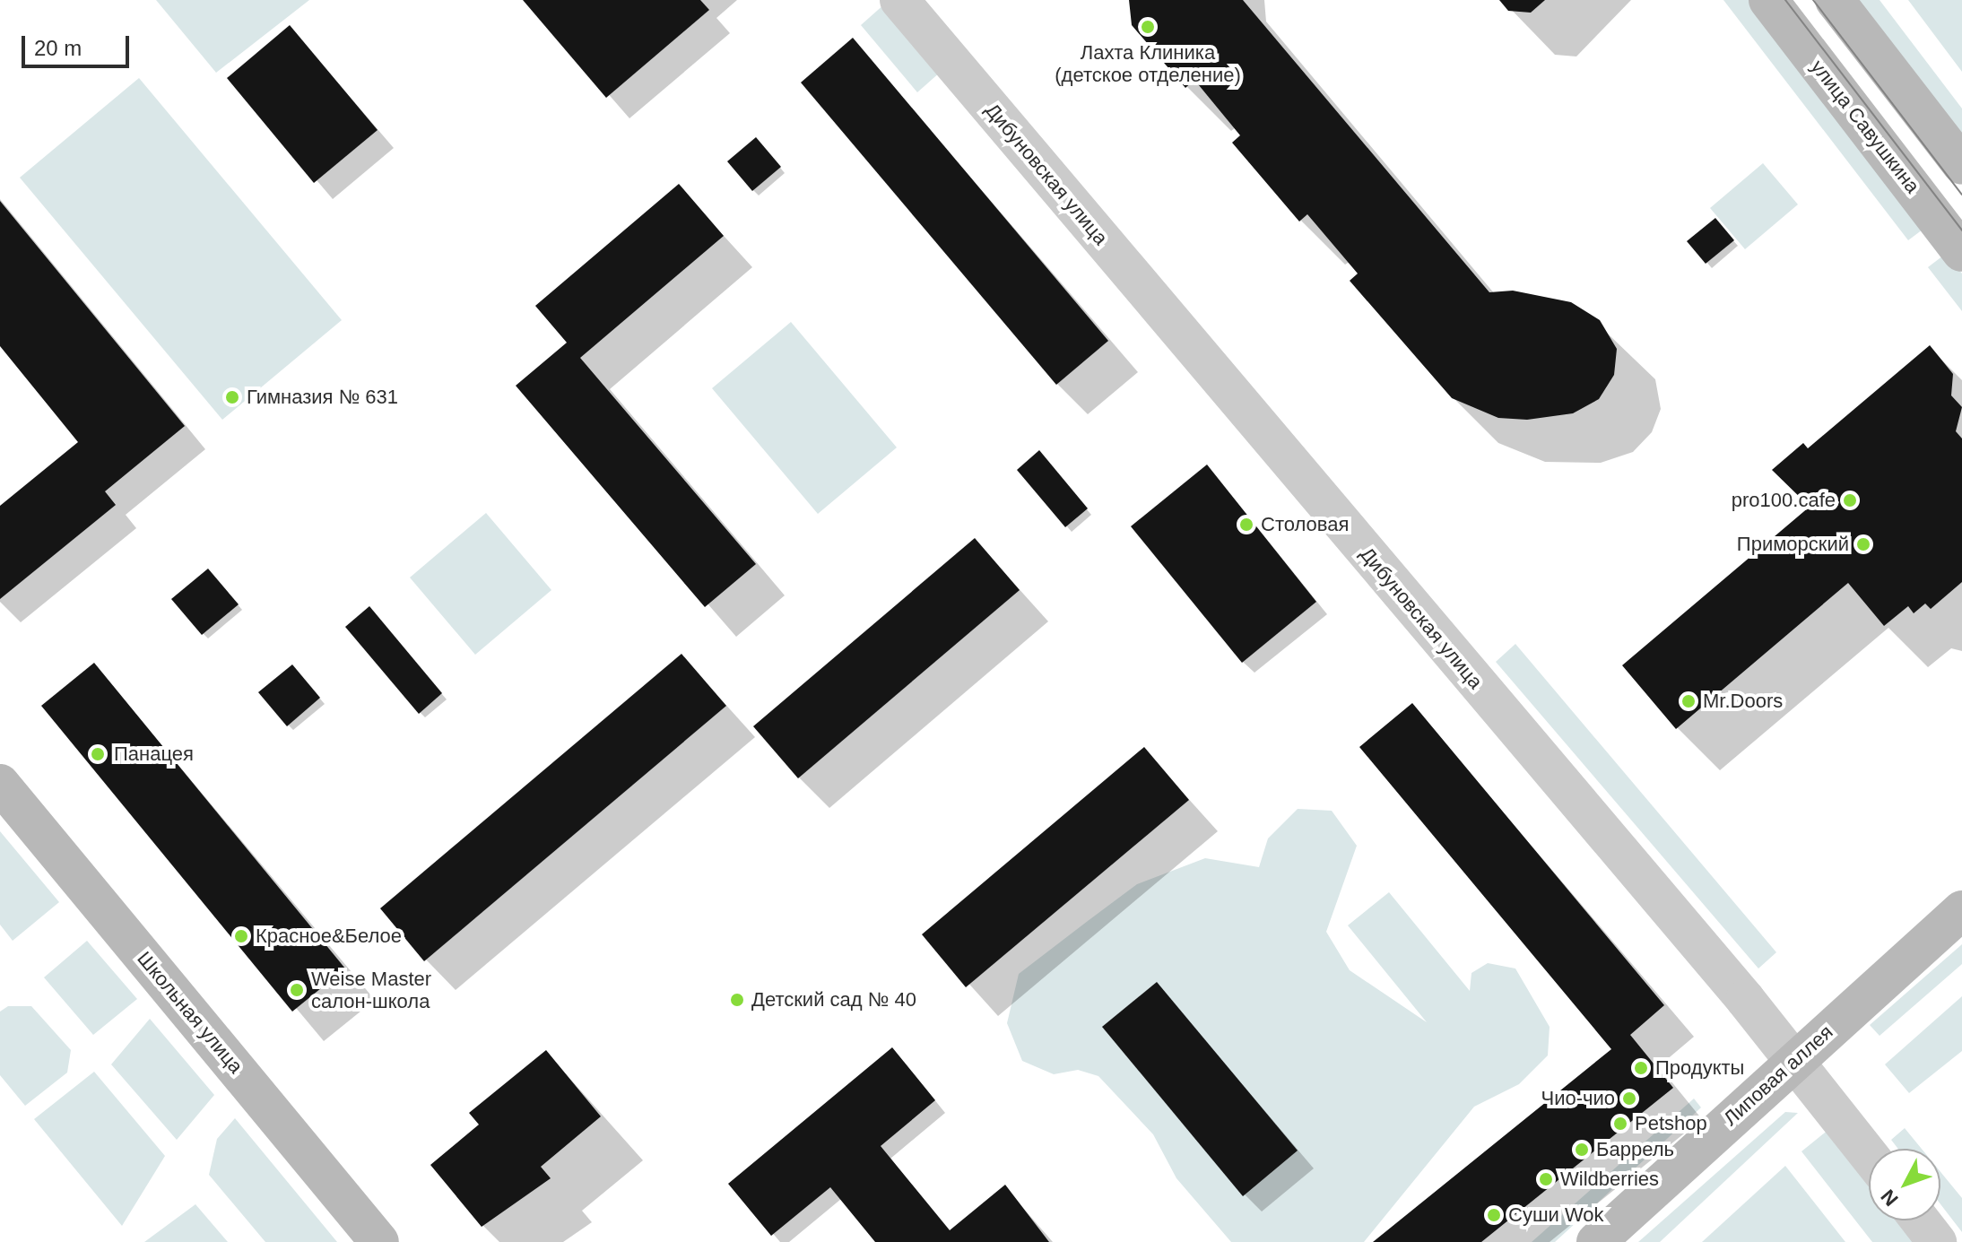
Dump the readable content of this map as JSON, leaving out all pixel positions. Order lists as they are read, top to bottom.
{
  "streets": {
    "main road": ["улица Савушкина", "Школьная улица", "Липовая аллея"],
    "street": ["Дибуновская улица"]
  },
  "crossings": [
    ["Дибуновская улица", "Липовая аллея"]
  ],
  "places": [
    "Лахта Клиника (детское отделение)",
    "Гимназия № 631",
    "pro100.cafe",
    "Столовая",
    "Приморский",
    "Mr.Doors",
    "Панацея",
    "Красное&Белое",
    "Weise Master салон-школа",
    "Детский сад № 40",
    "Продукты",
    "Чио-чио",
    "Petshop",
    "Баррель",
    "Wildberries",
    "Суши Wok"
  ],
  "scale_bar": "20 m",
  "north": "bottom left"
}
